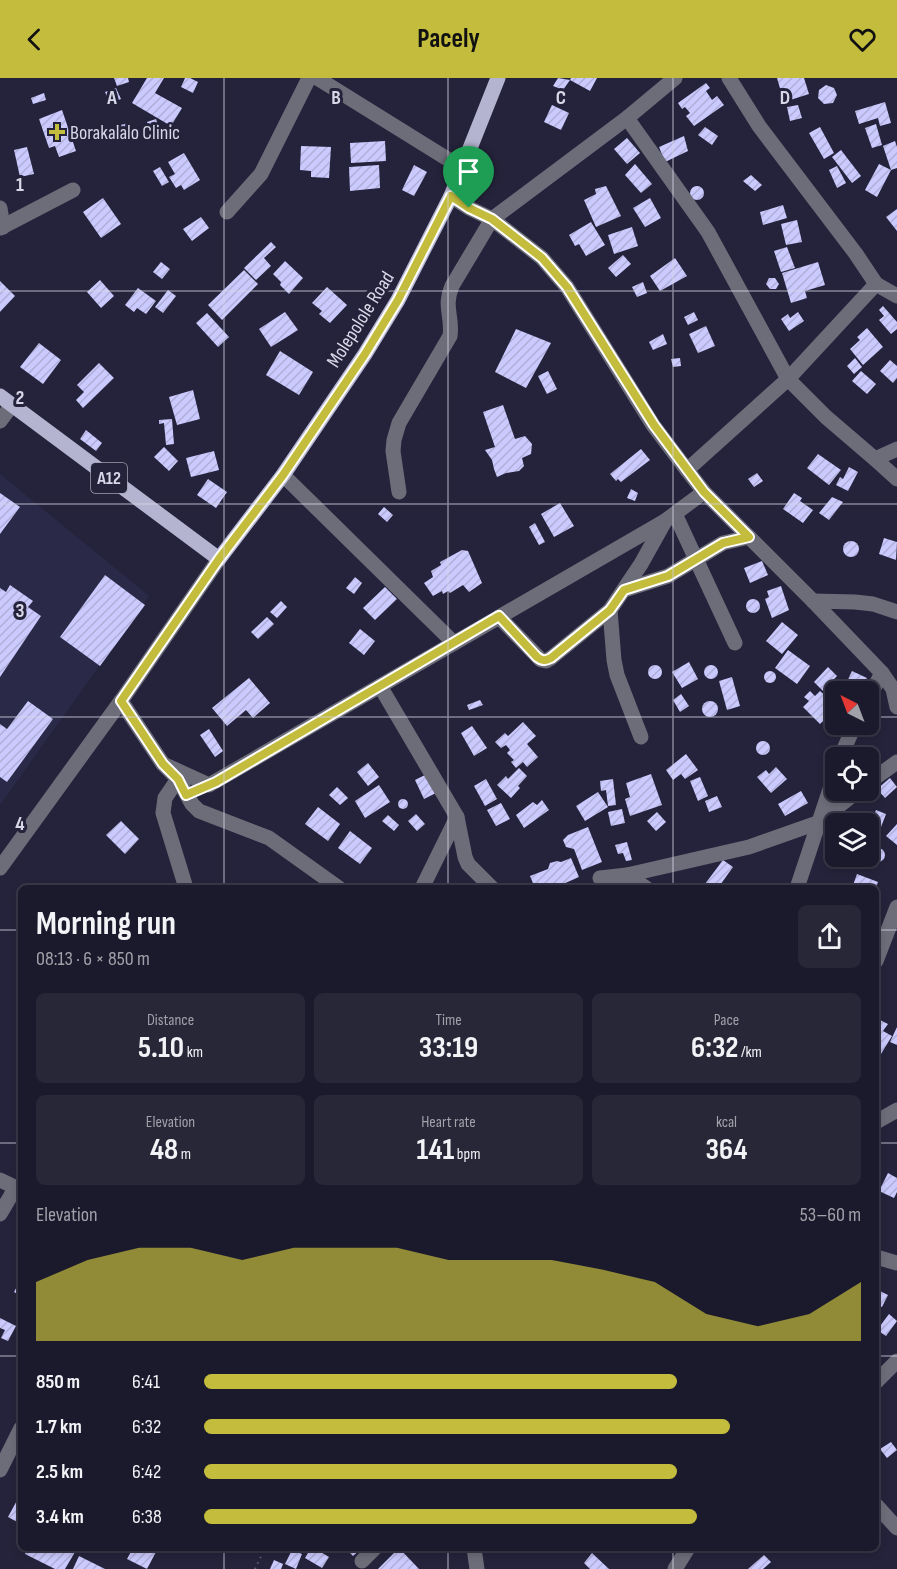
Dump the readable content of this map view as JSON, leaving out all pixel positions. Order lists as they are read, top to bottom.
{
  "streets": {
    "main road": ["Molepolole Road", "A12"]
  },
  "crossings": [
    ["Molepolole Road", "A12"]
  ],
  "places": {
    "health": ["Borakalalo Clinic"]
  },
  "north": "top left",
  "page": {
    "header": "Pacely",
    "heading": ["Morning run", "08:13 · 6 × 850 m"],
    "stats": [
      ["Distance", "5.10 km"],
      ["Time", "33:19"],
      ["Pace", "6:32 /km"],
      ["Elevation", "48 m"],
      ["Heart rate", "141 bpm"],
      ["kcal", "364"]
    ],
    "chart": ["Elevation", "53–60 m"],
    "list": [
      {
        "name": "850 m",
        "note": "6:41"
      },
      {
        "name": "1.7 km",
        "note": "6:32"
      },
      {
        "name": "2.5 km",
        "note": "6:42"
      },
      {
        "name": "3.4 km",
        "note": "6:38"
      }
    ]
  },
  "grid": {
    "columns": [
      "A",
      "B",
      "C",
      "D"
    ],
    "rows": [
      "1",
      "2",
      "3",
      "4"
    ]
  }
}
